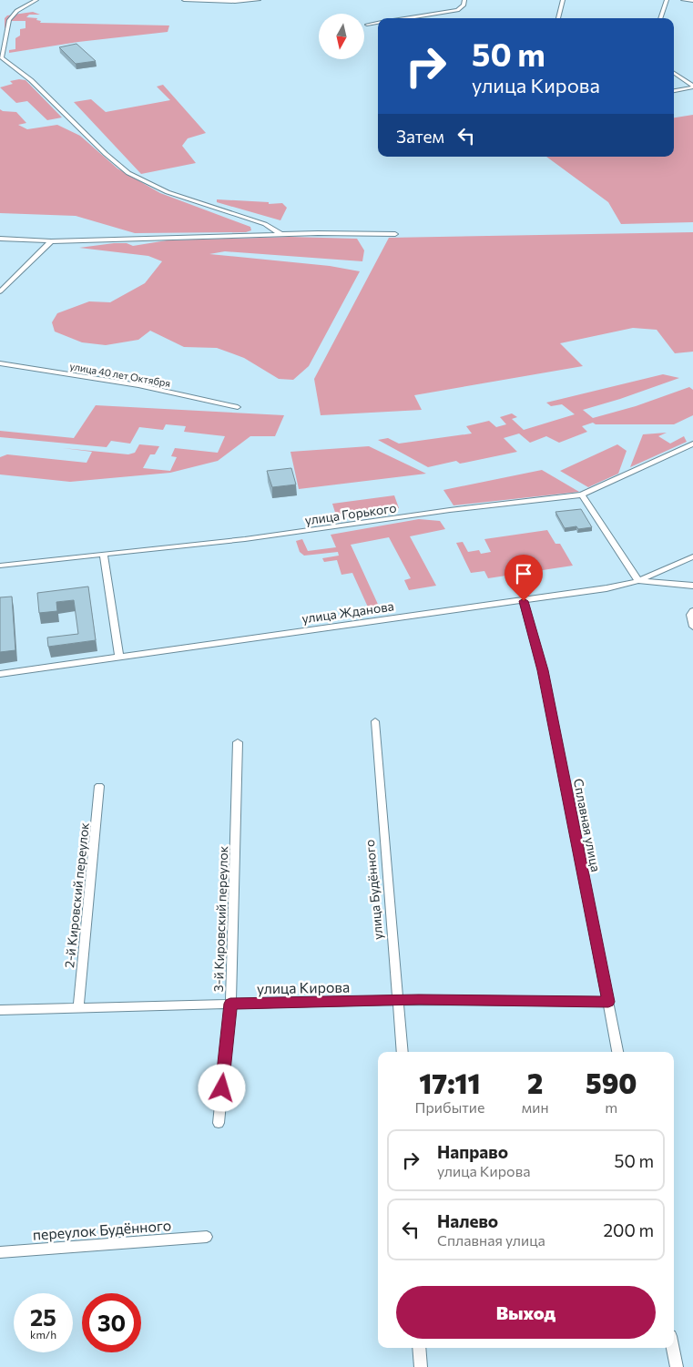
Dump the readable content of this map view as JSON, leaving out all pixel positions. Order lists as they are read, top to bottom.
{
  "streets": {
    "street": [
      "улица 40 лет Октября",
      "улица Горького",
      "улица Жданова",
      "Сплавная улица",
      "улица Будённого",
      "2-й Кировский переулок",
      "3-й Кировский переулок",
      "улица Кирова",
      "переулок Будённого"
    ]
  },
  "crossings": [
    ["улица Жданова", "Сплавная улица"],
    ["Сплавная улица", "улица Кирова"],
    ["улица Будённого", "улица Кирова"],
    ["2-й Кировский переулок", "улица Кирова"],
    ["3-й Кировский переулок", "улица Кирова"]
  ],
  "north": "bottom",
  "page": {
    "turn": ["50 m", "улица Кирова"],
    "then": "Затем",
    "eta": [
      "17:11",
      "Прибытие",
      "2",
      "мин",
      "590",
      "m"
    ],
    "list": [
      {
        "name": "Направо",
        "note": "улица Кирова",
        "value": "50 m"
      },
      {
        "name": "Налево",
        "note": "Сплавная улица",
        "value": "200 m"
      }
    ],
    "buttons": "Выход",
    "speed": "25 km/h",
    "limit": "30"
  }
}
